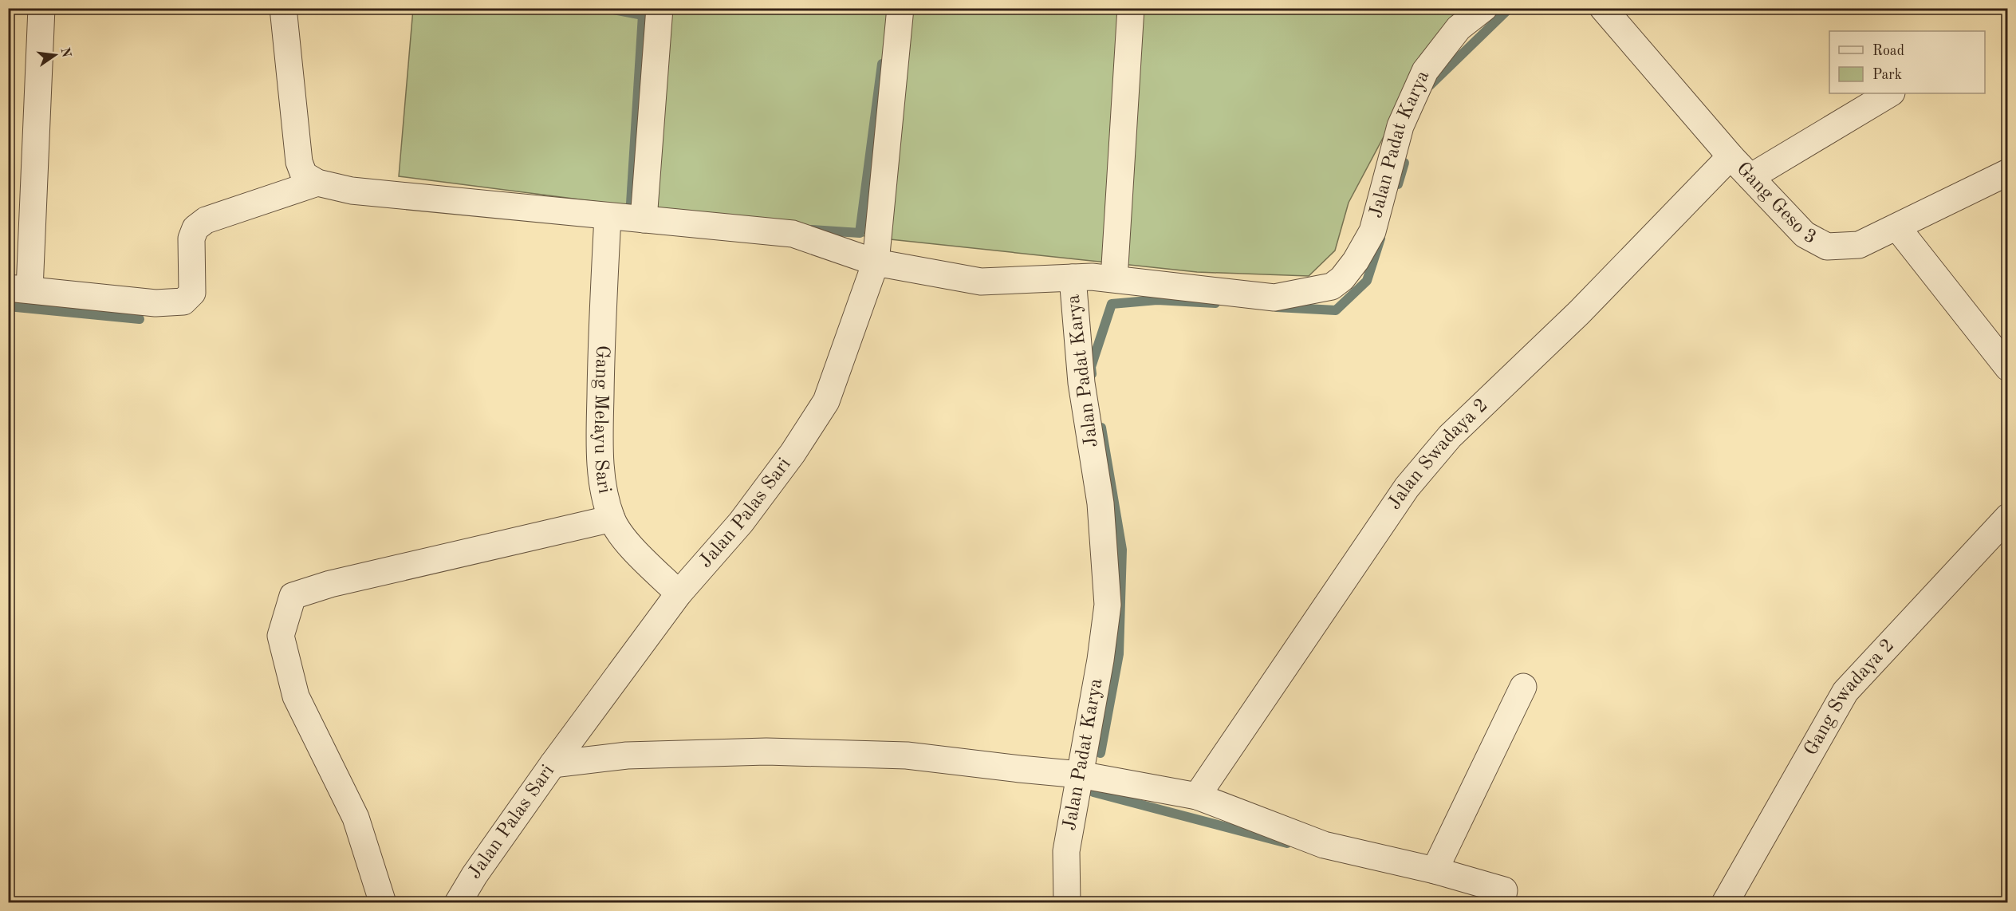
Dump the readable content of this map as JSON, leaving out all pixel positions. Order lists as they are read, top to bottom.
{
  "streets": {
    "street": [
      "Jalan Padat Karya",
      "Gang Geso 3",
      "Gang Melayu Sari",
      "Jalan Swadaya 2",
      "Jalan Palas Sari",
      "Gang Swadaya 2"
    ]
  },
  "crossings": [
    ["Gang Geso 3", "Jalan Swadaya 2"],
    ["Gang Melayu Sari", "Jalan Palas Sari"]
  ],
  "legend": ["Road", "Park"],
  "north": "right"
}
